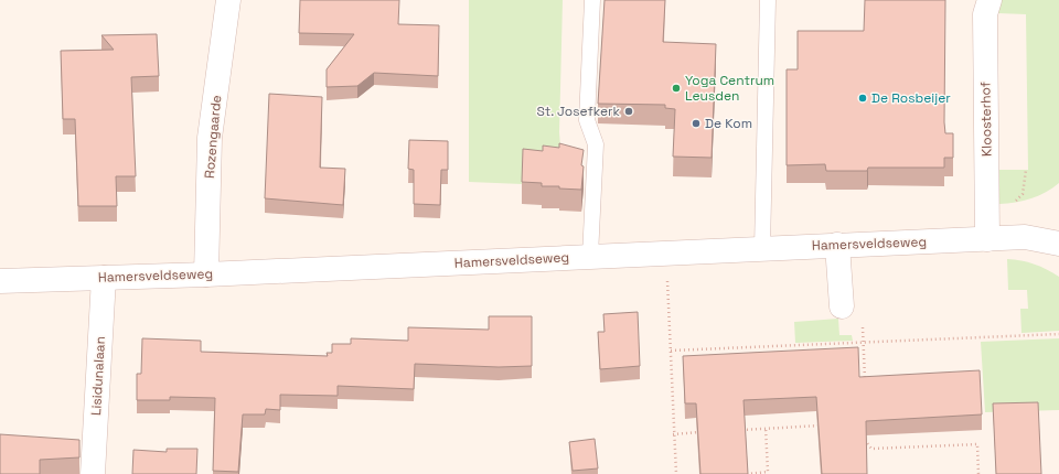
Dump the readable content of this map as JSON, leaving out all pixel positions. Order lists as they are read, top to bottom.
{
  "streets": {
    "street": [
      "Kloosterhof",
      "Rozengaarde",
      "Hamersveldseweg",
      "Lisidunalaan"
    ]
  },
  "crossings": [
    ["Kloosterhof", "Hamersveldseweg"],
    ["Rozengaarde", "Hamersveldseweg"],
    ["Hamersveldseweg", "Lisidunalaan"]
  ],
  "places": [
    "Yoga Centrum Leusden",
    "De Rosbeijer",
    "St. Josefkerk",
    "De Kom"
  ]
}
